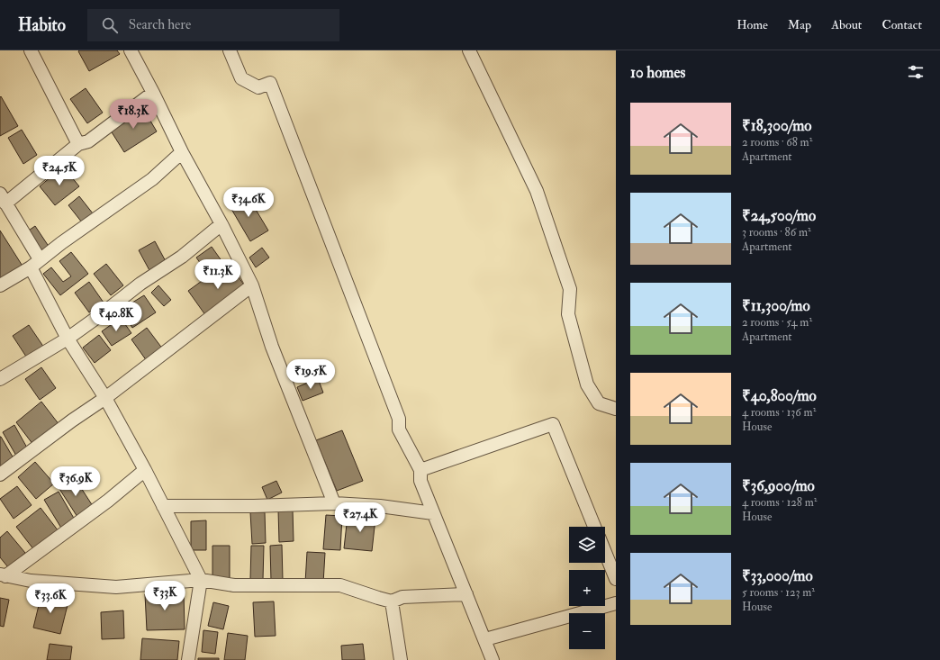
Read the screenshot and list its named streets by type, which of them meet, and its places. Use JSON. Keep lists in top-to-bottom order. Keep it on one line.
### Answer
{"page":{"header":"Habito","search":"Search here","nav":["Home","Map","About","Contact"],"heading":"10 homes","list":[{"name":"₹18,300/mo","note":"2 rooms · 68 m² · Apartment"},{"name":"₹24,500/mo","note":"3 rooms · 86 m² · Apartment"},{"name":"₹11,300/mo","note":"2 rooms · 54 m² · Apartment"},{"name":"₹40,800/mo","note":"4 rooms · 136 m² · House"},{"name":"₹36,900/mo","note":"4 rooms · 128 m² · House"},{"name":"₹33,000/mo","note":"5 rooms · 123 m² · House"}],"price":["₹18.3K","₹24.5K","₹34.6K","₹11.3K","₹40.8K","₹19.5K","₹36.9K","₹27.4K","₹33K","₹33.6K"],"map_buttons":["+","−"]}}
